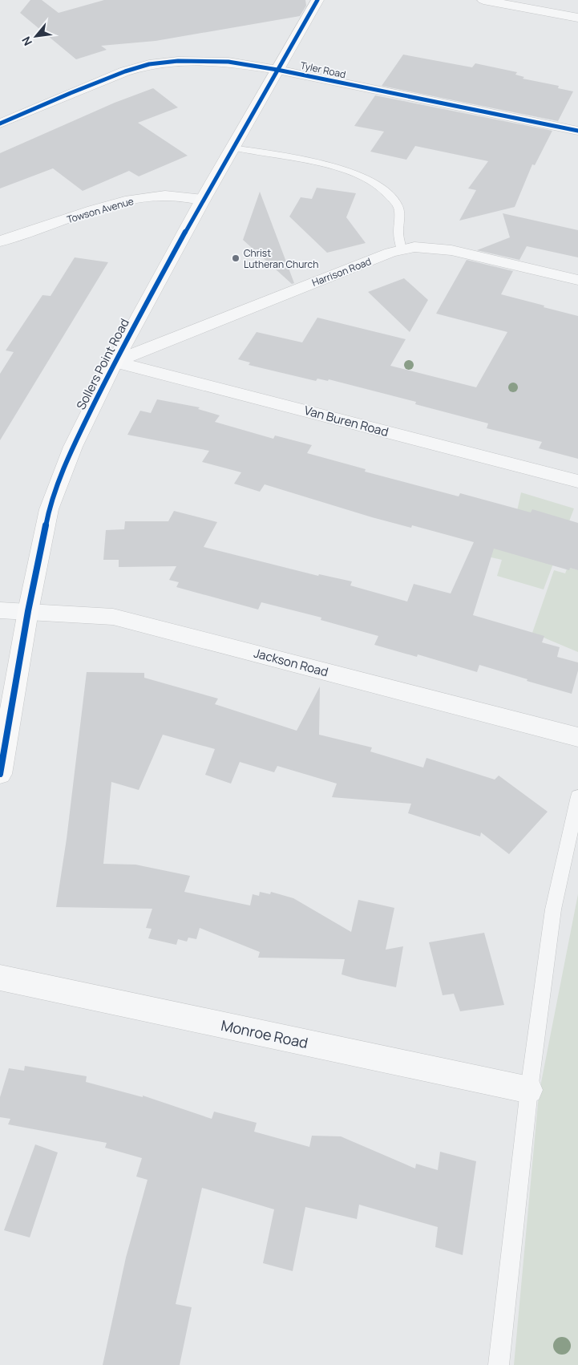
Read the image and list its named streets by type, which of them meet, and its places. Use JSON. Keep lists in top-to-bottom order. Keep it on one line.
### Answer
{"streets":{"street":["Tyler Road","Towson Avenue","Harrison Road","Sollers Point Road","Van Buren Road","Jackson Road","Monroe Road"]},"crossings":[["Tyler Road","Sollers Point Road"],["Towson Avenue","Sollers Point Road"],["Harrison Road","Sollers Point Road"],["Harrison Road","Van Buren Road"],["Sollers Point Road","Van Buren Road"],["Sollers Point Road","Jackson Road"]],"places":["Christ Lutheran Church"],"north":"bottom left"}
